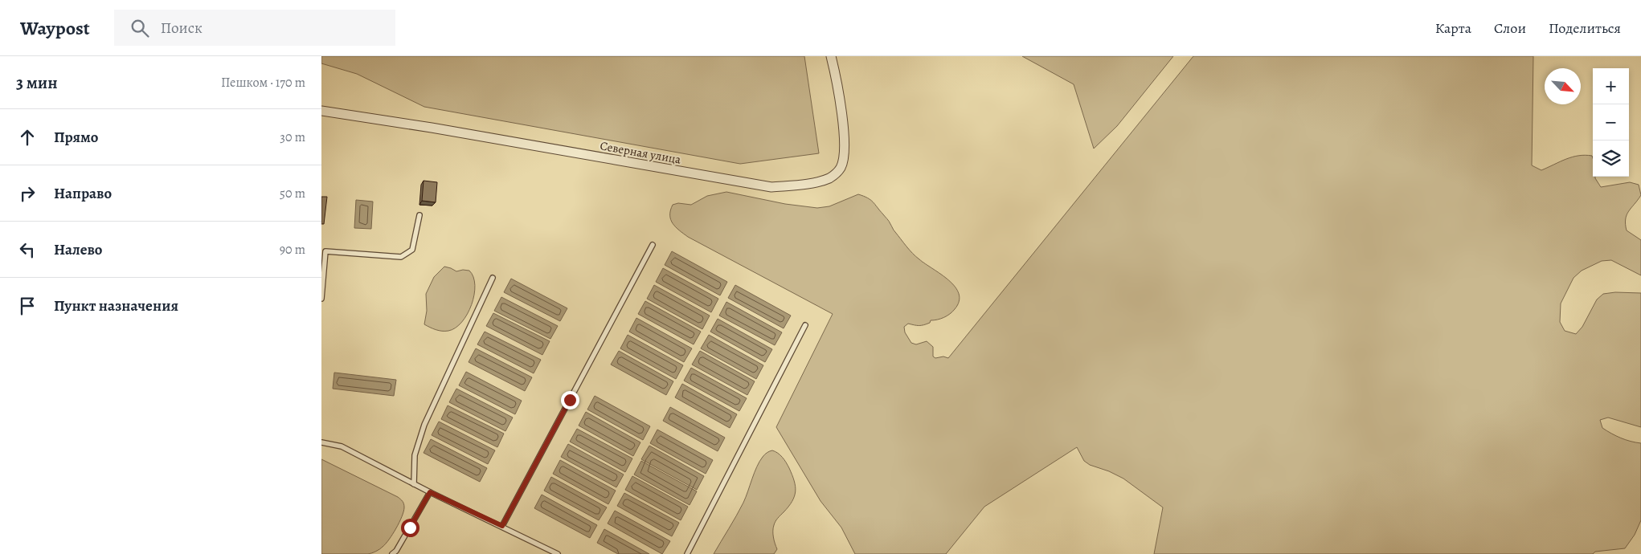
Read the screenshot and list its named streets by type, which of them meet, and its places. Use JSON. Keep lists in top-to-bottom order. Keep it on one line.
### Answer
{"streets":{"street":["Северная улица"]},"north":"bottom right","page":{"header":"Waypost","search":"Поиск","nav":["Карта","Слои","Поделиться"],"heading":["3 мин","Пешком · 170 m"],"map_buttons":["+","−"],"list":[["Прямо","30 m"],["Направо","50 m"],["Налево","90 m"],"Пункт назначения"]}}
